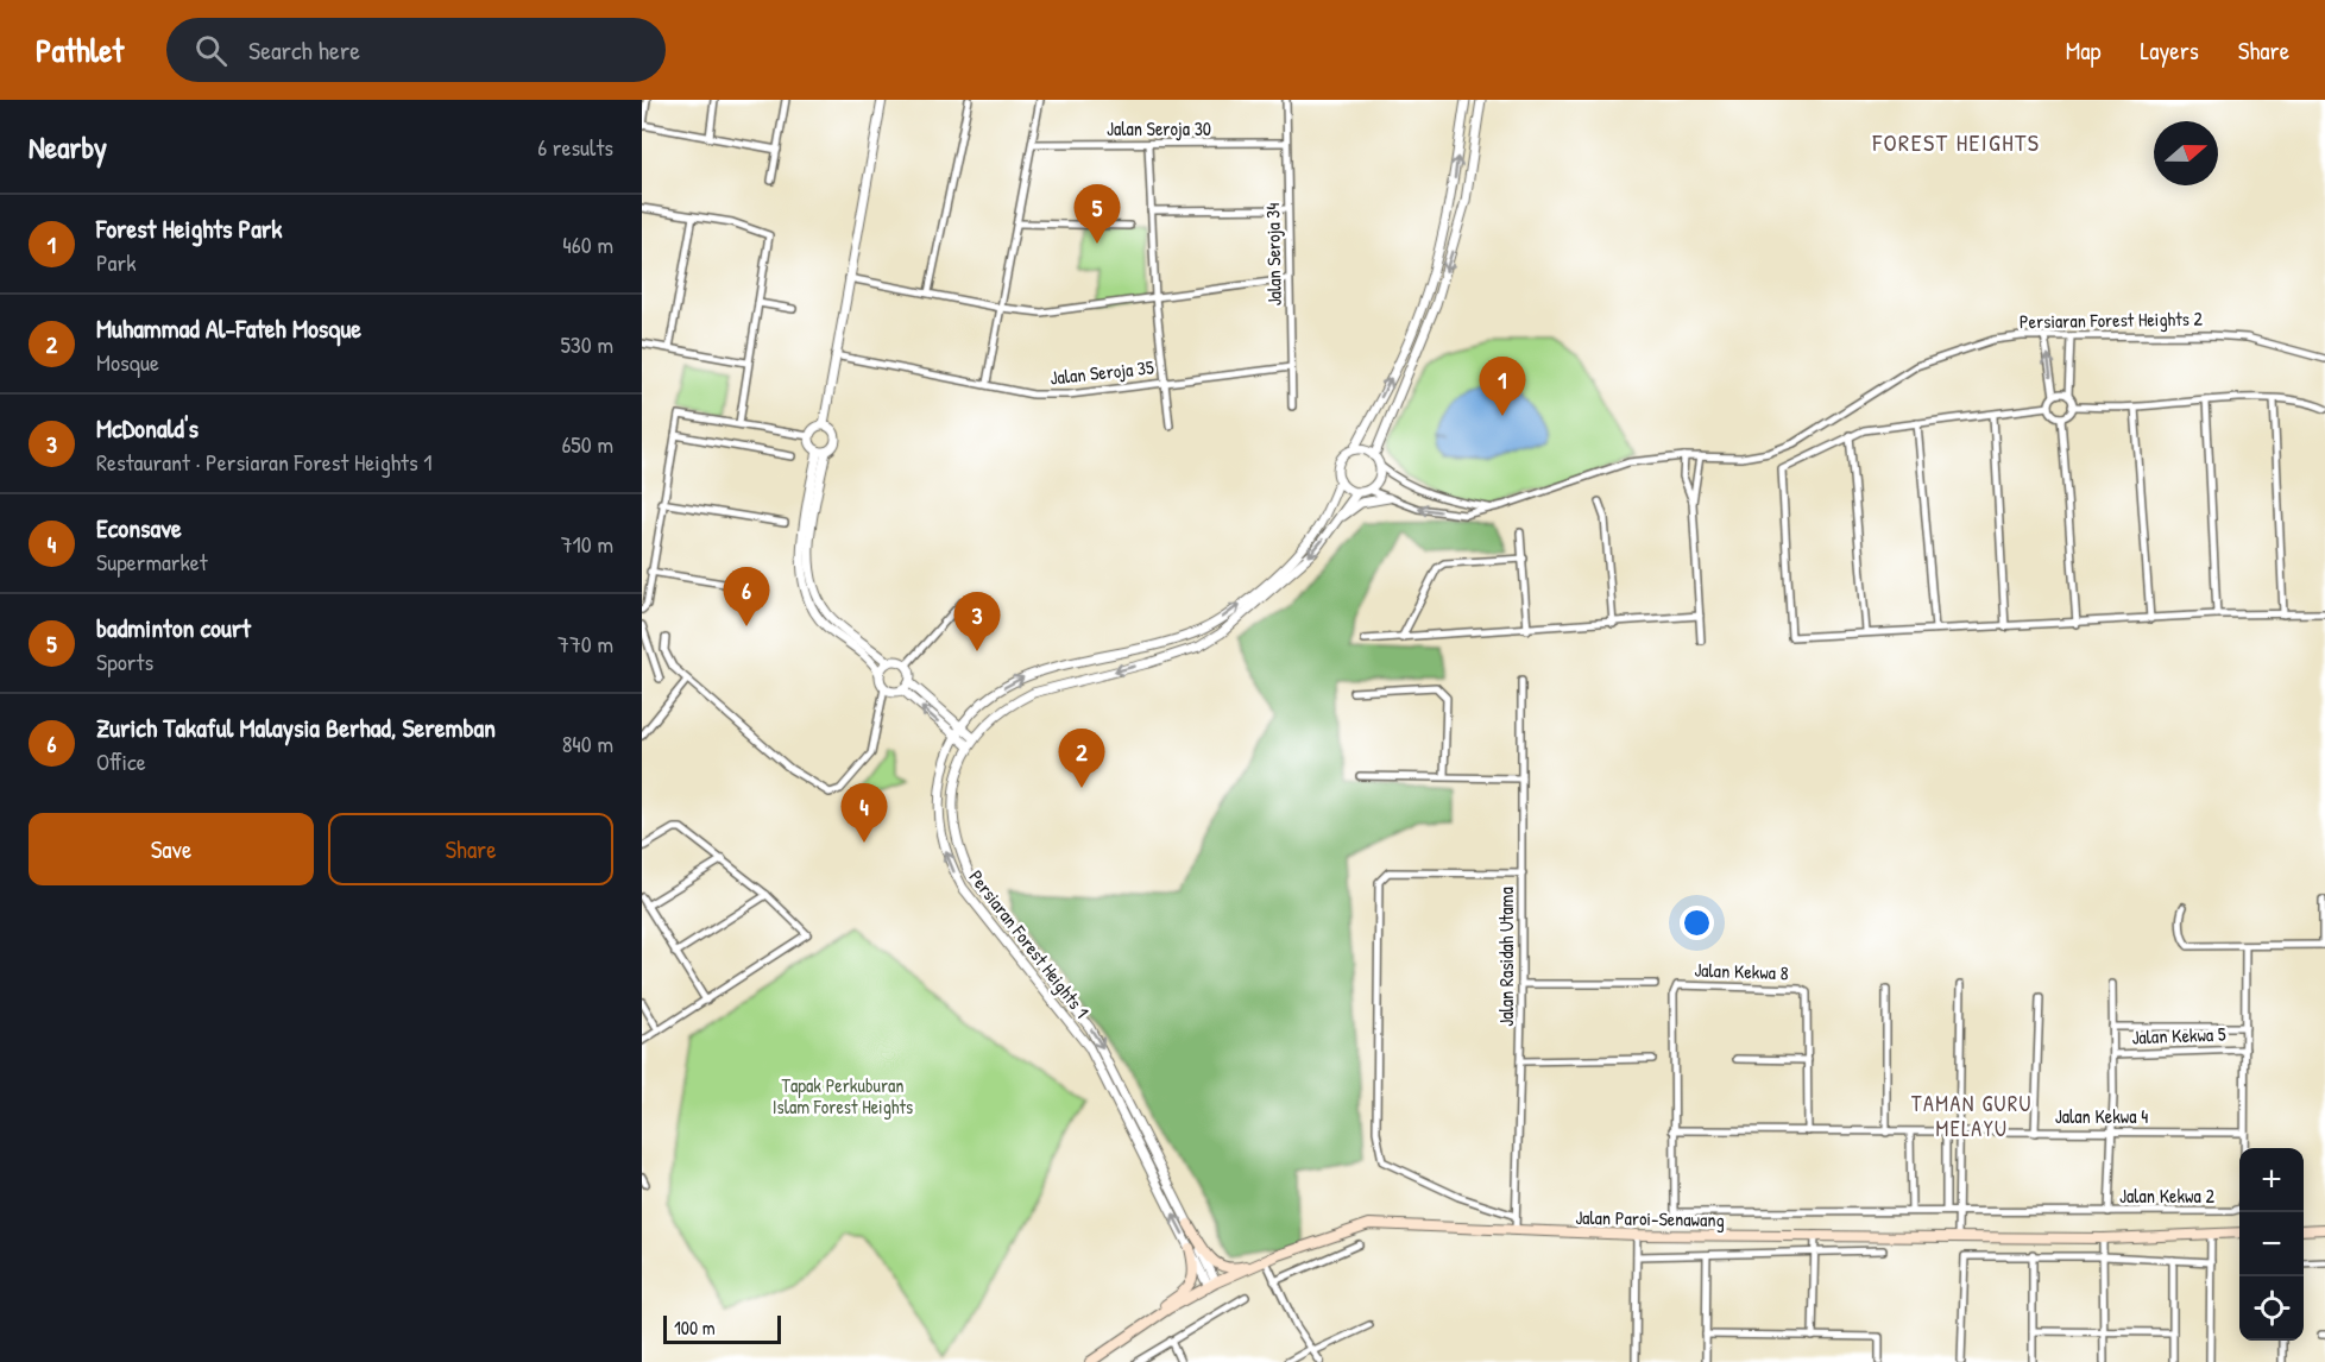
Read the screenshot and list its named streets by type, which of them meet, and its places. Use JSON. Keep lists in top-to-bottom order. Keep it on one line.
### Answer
{"streets":{"main road":["Jalan Paroi-Senawang"],"street":["Jalan Seroja 30","Jalan Seroja 34","Persiaran Forest Heights 2","Jalan Seroja 35","Persiaran Forest Heights 1","Jalan Rasidah Utama","Jalan Kekwa 8","Jalan Kekwa 5","Jalan Kekwa 4","Jalan Kekwa 2"]},"crossings":[["Jalan Seroja 30","Jalan Seroja 34"],["Jalan Seroja 34","Jalan Seroja 35"],["Persiaran Forest Heights 2","Persiaran Forest Heights 1"],["Persiaran Forest Heights 1","Jalan Paroi-Senawang"],["Jalan Rasidah Utama","Jalan Paroi-Senawang"],["Jalan Kekwa 8","Jalan Kekwa 4"],["Jalan Kekwa 8","Jalan Kekwa 2"],["Jalan Kekwa 5","Jalan Kekwa 2"],["Jalan Kekwa 4","Jalan Kekwa 2"]],"districts":["FOREST HEIGHTS","TAMAN GURU MELAYU"],"parks":["Tapak Perkuburan Islam Forest Heights"],"scale_bar":"100 m","north":"right","page":{"header":"Pathlet","search":"Search here","nav":["Map","Layers","Share"],"heading":["Nearby","6 results"],"pins":["5","1","6","3","2","4"],"list":[{"mark":"1","name":"Forest Heights Park","note":"Park","value":"460 m"},{"mark":"2","name":"Muhammad Al-Fateh Mosque","note":"Mosque","value":"530 m"},{"mark":"3","name":"McDonald's","note":"Restaurant · Persiaran Forest Heights 1","value":"650 m"},{"mark":"4","name":"Econsave","note":"Supermarket","value":"710 m"},{"mark":"5","name":"badminton court","note":"Sports","value":"770 m"},{"mark":"6","name":"Zurich Takaful Malaysia Berhad, Seremban","note":"Office","value":"840 m"}],"buttons":["Save","Share"],"map_buttons":["+","−"],"scale":"100 m"}}
